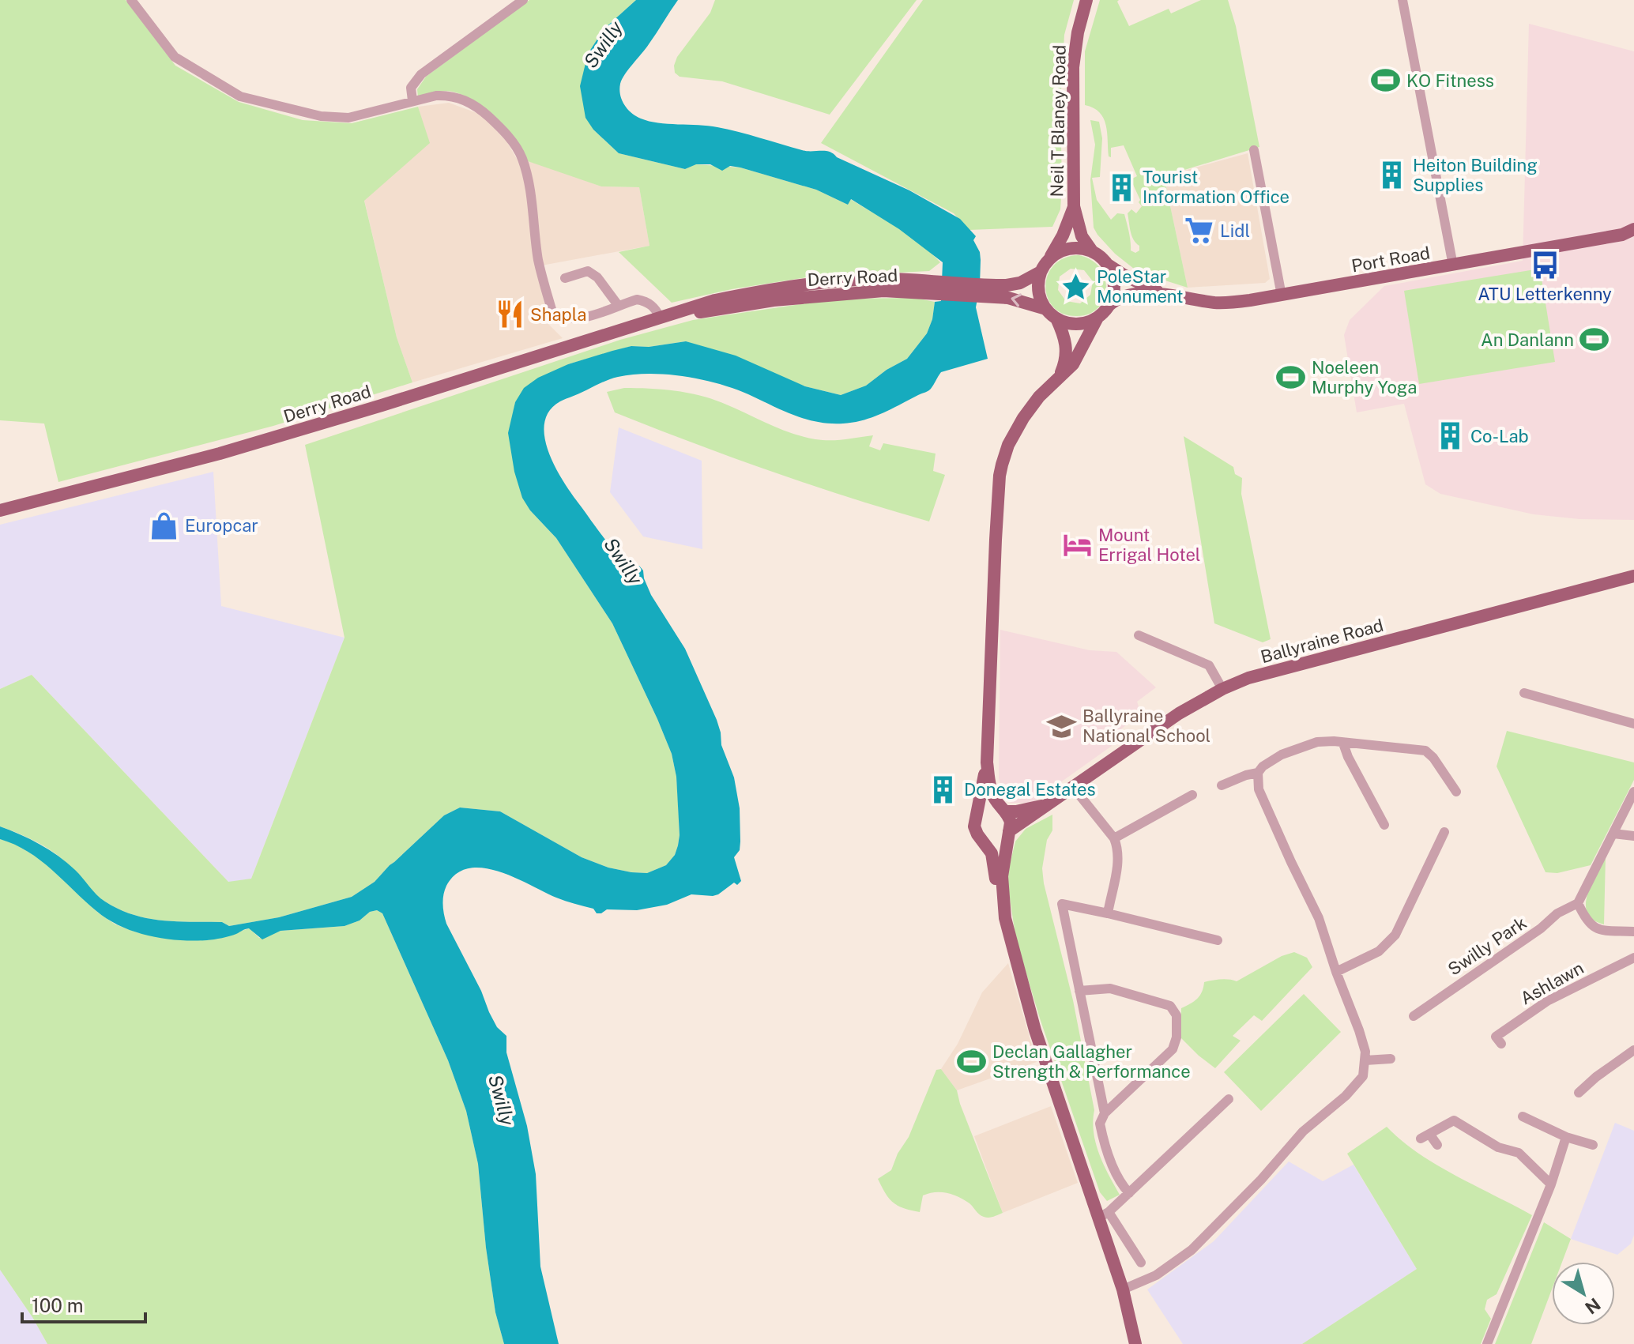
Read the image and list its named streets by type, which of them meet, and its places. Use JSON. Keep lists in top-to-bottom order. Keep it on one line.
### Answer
{"streets":{"main road":["Neil T Blaney Road","Port Road","Derry Road","Ballyraine Road"],"street":["Swilly Park","Ashlawn"]},"crossings":[["Neil T Blaney Road","Derry Road"]],"water":["Swilly"],"places":{"sports":["KO Fitness","An Danlann","Noeleen Murphy Yoga","Declan Gallagher Strength & Performance"],"building":["Heiton Building Supplies","Tourist Information Office","Co-Lab","Donegal Estates"],"supermarket":["Lidl"],"bus stop":["ATU Letterkenny"],"place":["PoleStar Monument"],"restaurant":["Shapla"],"shop":["Europcar"],"hotel":["Mount Errigal Hotel"],"school or university":["Ballyraine National School"]},"scale_bar":"100 m","north":"bottom right"}
